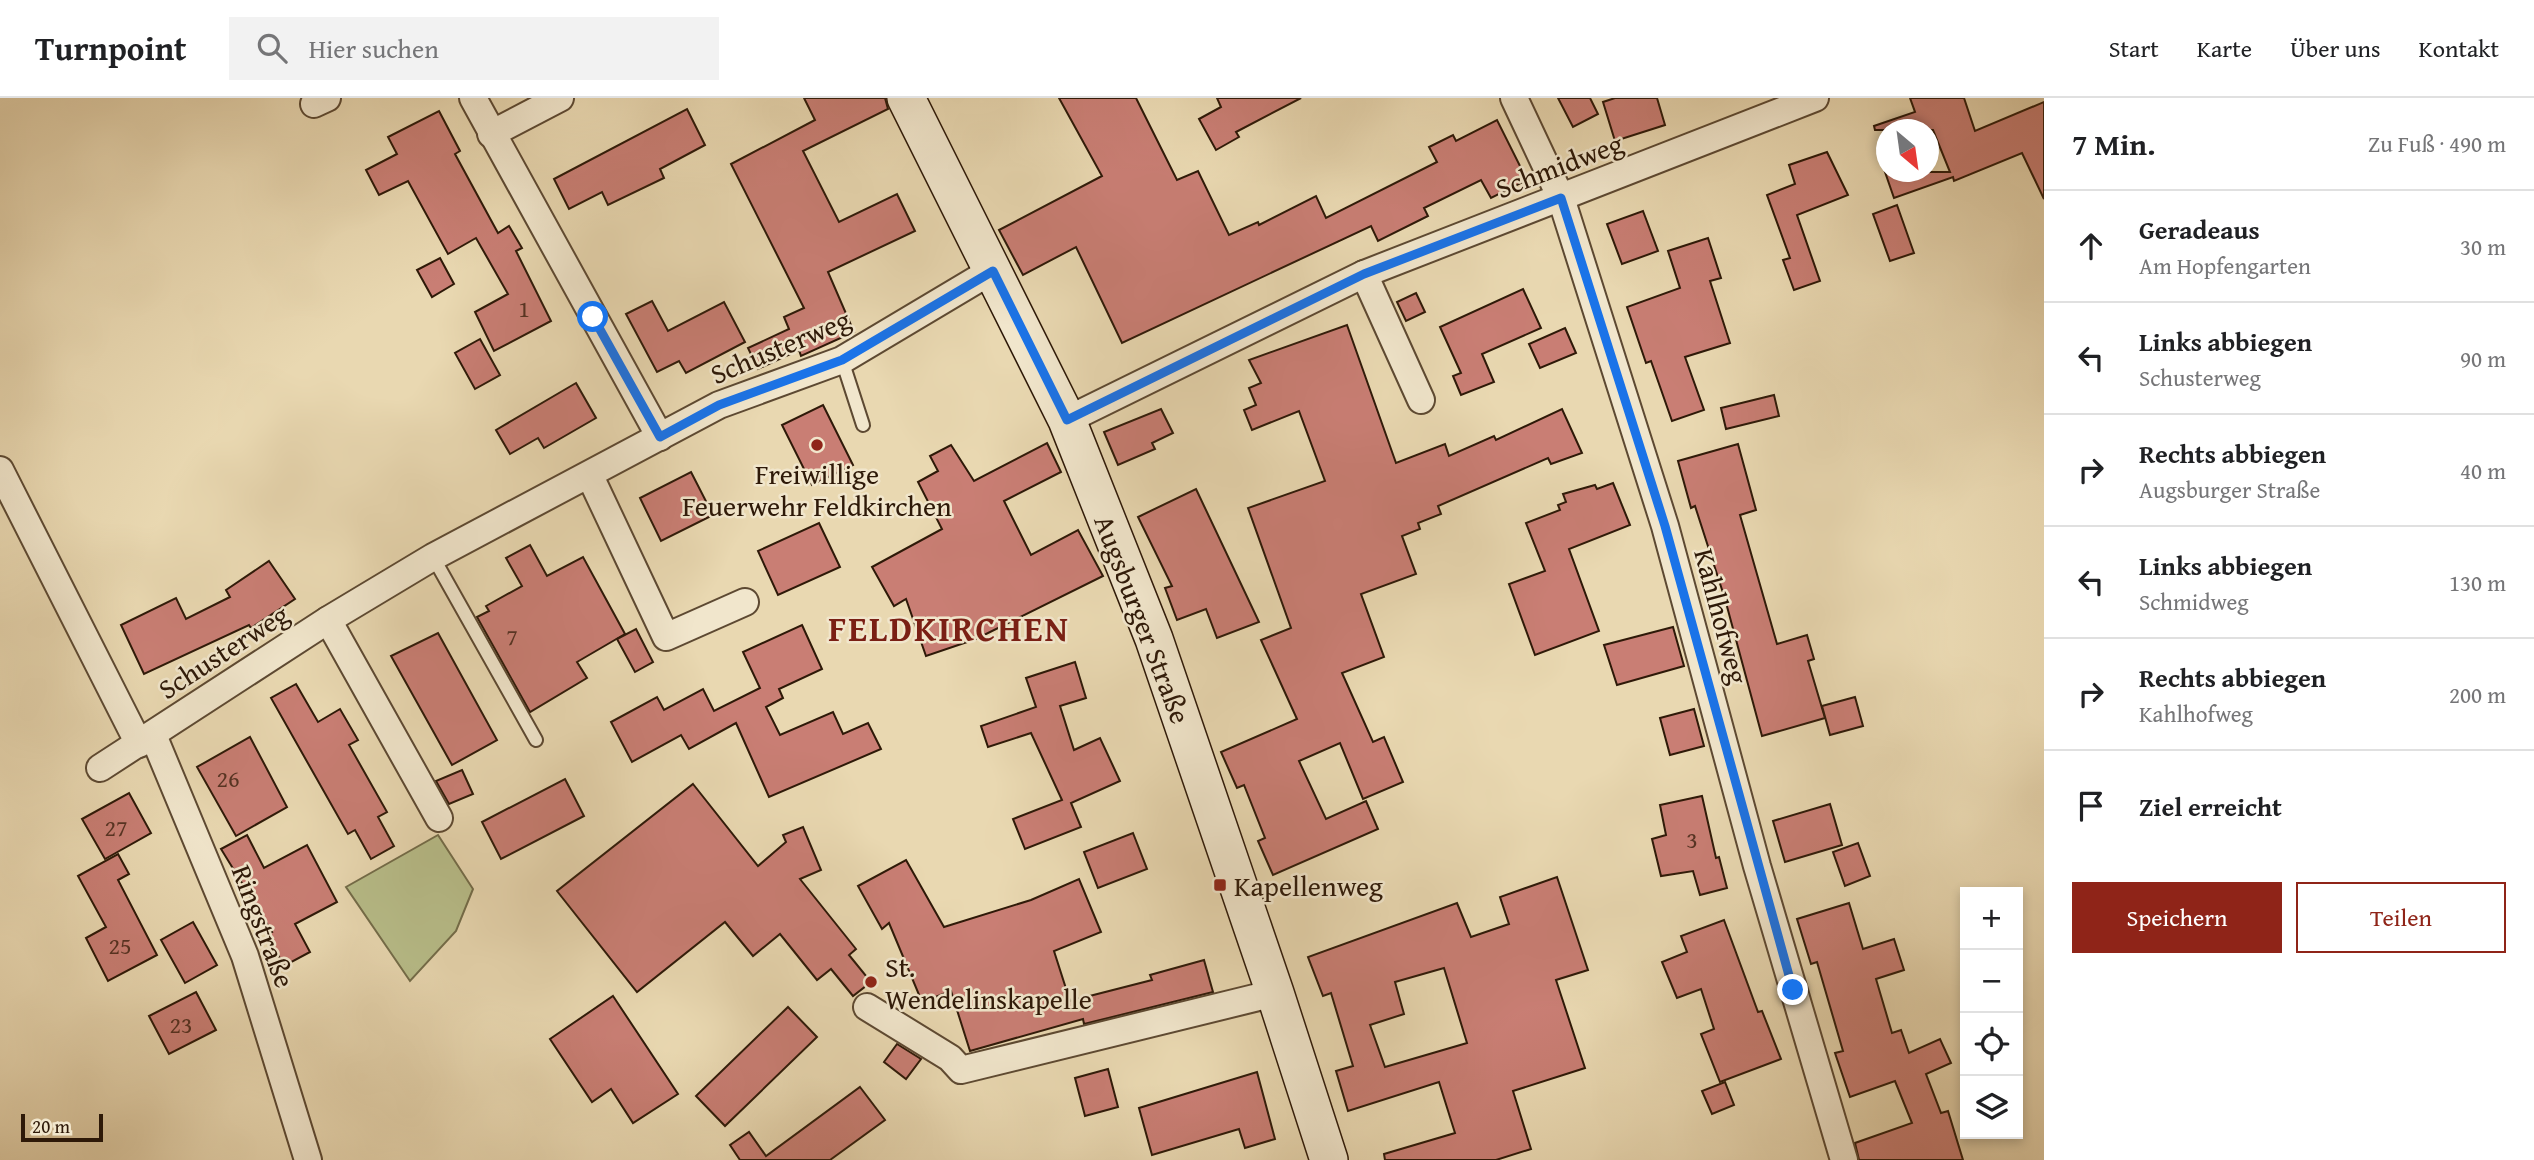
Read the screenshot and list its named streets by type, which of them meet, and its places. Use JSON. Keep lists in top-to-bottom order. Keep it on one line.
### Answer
{"streets":{"main road":["Augsburger Straße"],"street":["Schmidweg","Schusterweg","Kahlhofweg","Ringstraße"]},"crossings":[["Schmidweg","Kahlhofweg"],["Schmidweg","Augsburger Straße"],["Schusterweg","Augsburger Straße"],["Schusterweg","Ringstraße"]],"districts":["FELDKIRCHEN"],"places":{"other":["Freiwillige Feuerwehr Feldkirchen","St. Wendelinskapelle"],"transit":["Kapellenweg"]},"house_numbers":["1","7","26","27","3","25","23"],"scale_bar":"20 m","north":"bottom right","page":{"header":"Turnpoint","search":"Hier suchen","nav":["Start","Karte","Über uns","Kontakt"],"heading":["7 Min.","Zu Fuß · 490 m"],"list":[["Geradeaus","Am Hopfengarten","30 m"],["Links abbiegen","Schusterweg","90 m"],["Rechts abbiegen","Augsburger Straße","40 m"],["Links abbiegen","Schmidweg","130 m"],["Rechts abbiegen","Kahlhofweg","200 m"],"Ziel erreicht"],"buttons":["Speichern","Teilen"],"map_buttons":["+","−"],"scale":"20 m"}}
